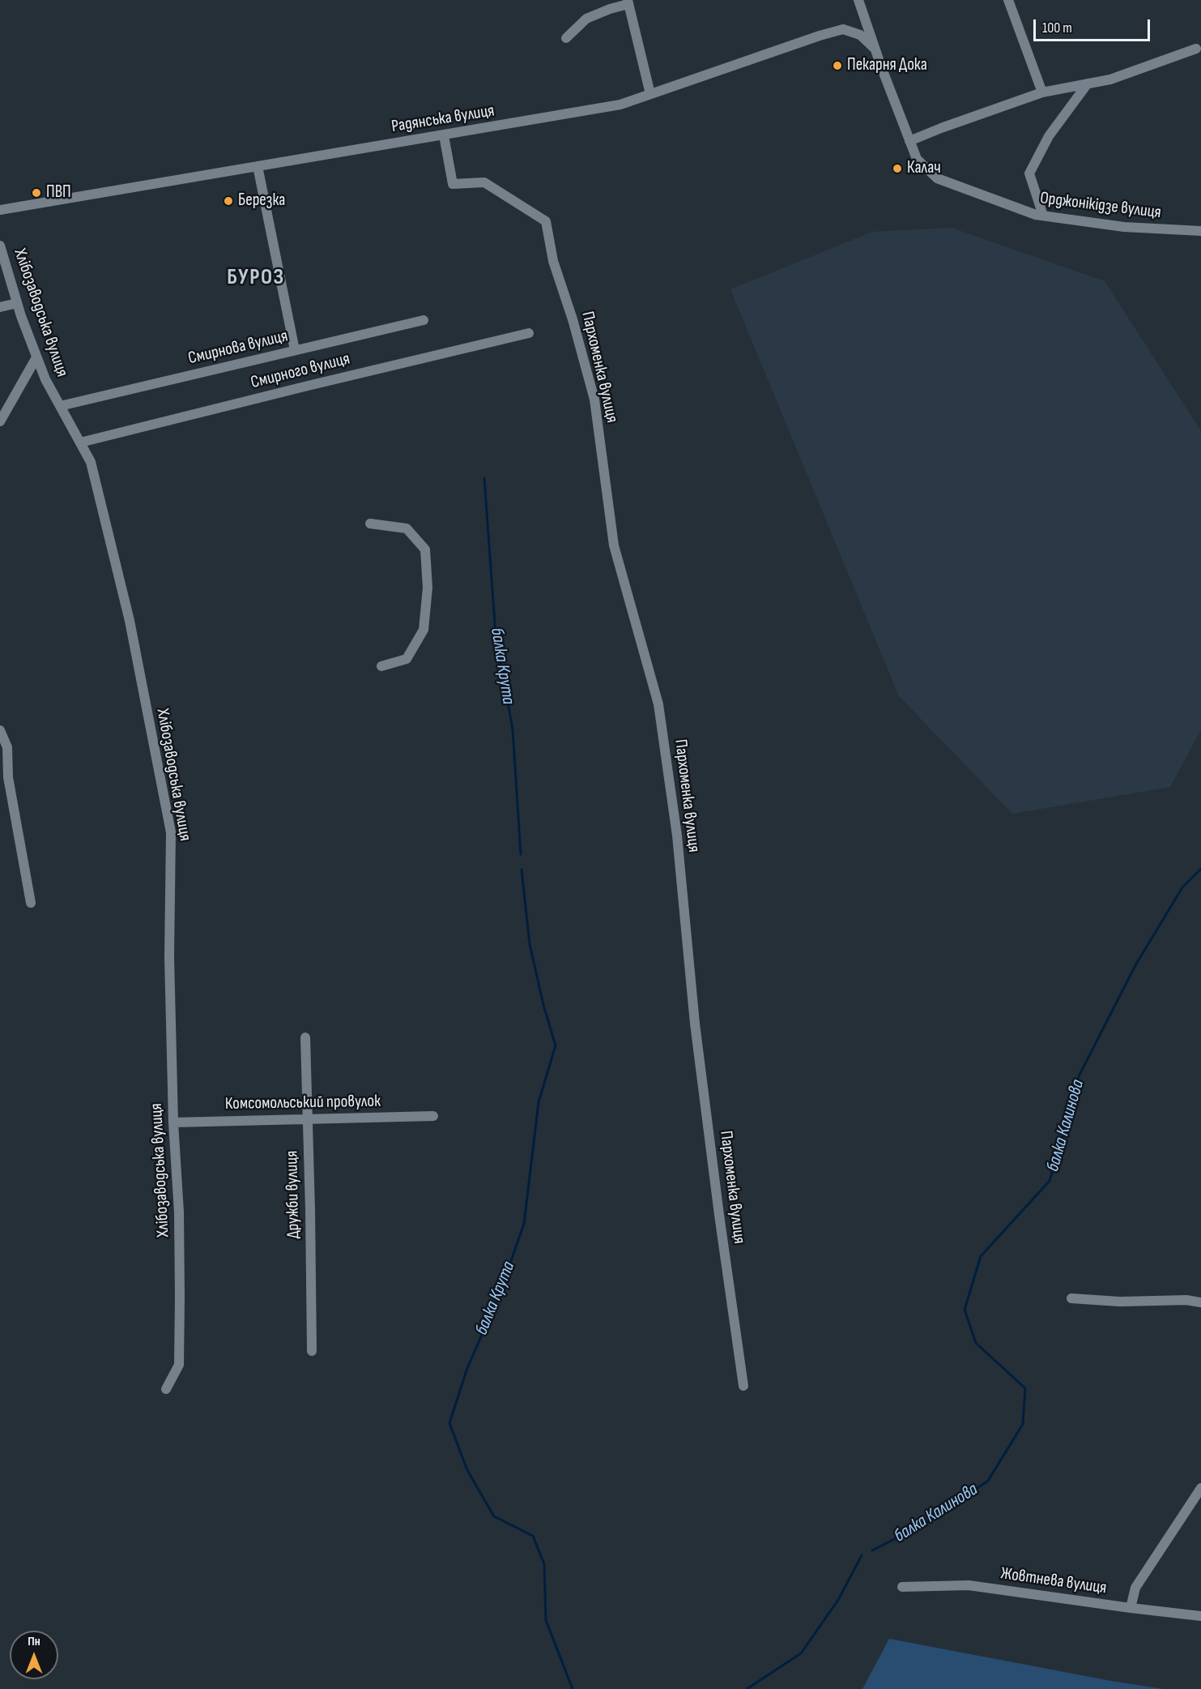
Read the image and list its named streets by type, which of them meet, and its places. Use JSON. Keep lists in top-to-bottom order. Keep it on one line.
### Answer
{"streets":{"street":["Радянська вулиця","Орджонікідзе вулиця","Хлібозаводська вулиця","Смирнова вулиця","Пархоменка вулиця","Смирного вулиця","Комсомольський провулок","Дружби вулиця","Жовтнева вулиця"]},"crossings":[["Радянська вулиця","Орджонікідзе вулиця"],["Радянська вулиця","Пархоменка вулиця"],["Хлібозаводська вулиця","Смирнова вулиця"],["Хлібозаводська вулиця","Смирного вулиця"],["Хлібозаводська вулиця","Комсомольський провулок"],["Комсомольський провулок","Дружби вулиця"]],"districts":["БУРОЗ"],"water":["балка Крута","балка Калинова"],"places":["Пекарня Дока","Калач","ПВП","Березка"],"scale_bar":"100 m","north":"top"}
